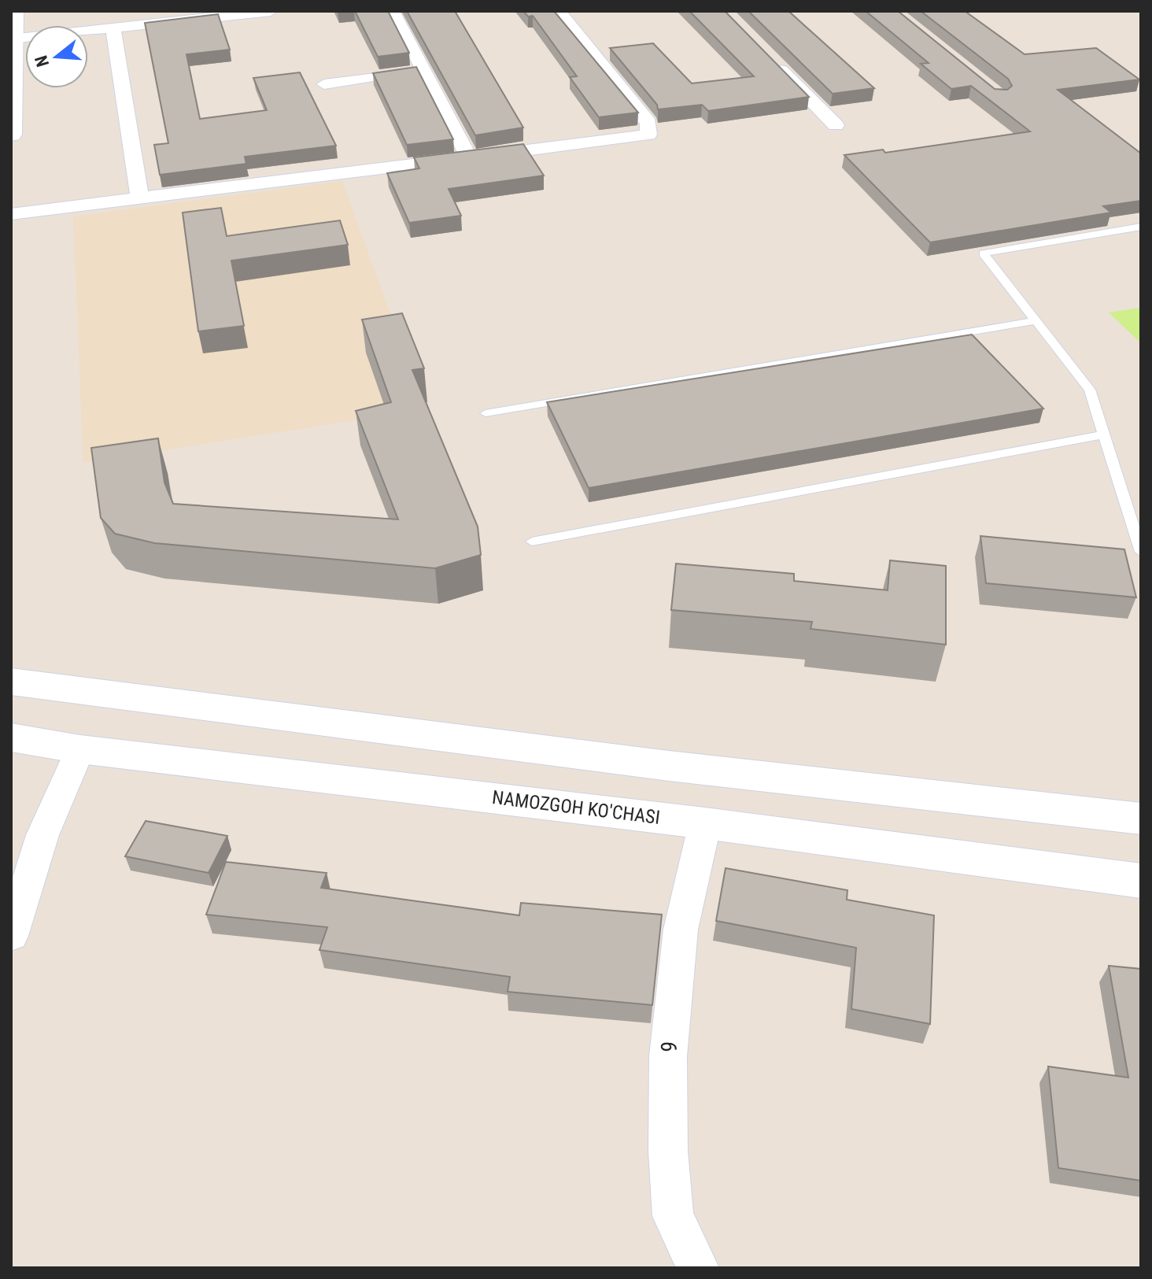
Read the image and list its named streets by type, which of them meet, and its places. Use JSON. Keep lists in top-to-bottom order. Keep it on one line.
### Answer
{"streets":{"main road":["NAMOZGOH KO'CHASI"],"street":["9"]},"crossings":[["NAMOZGOH KO'CHASI","9"]],"north":"left"}
